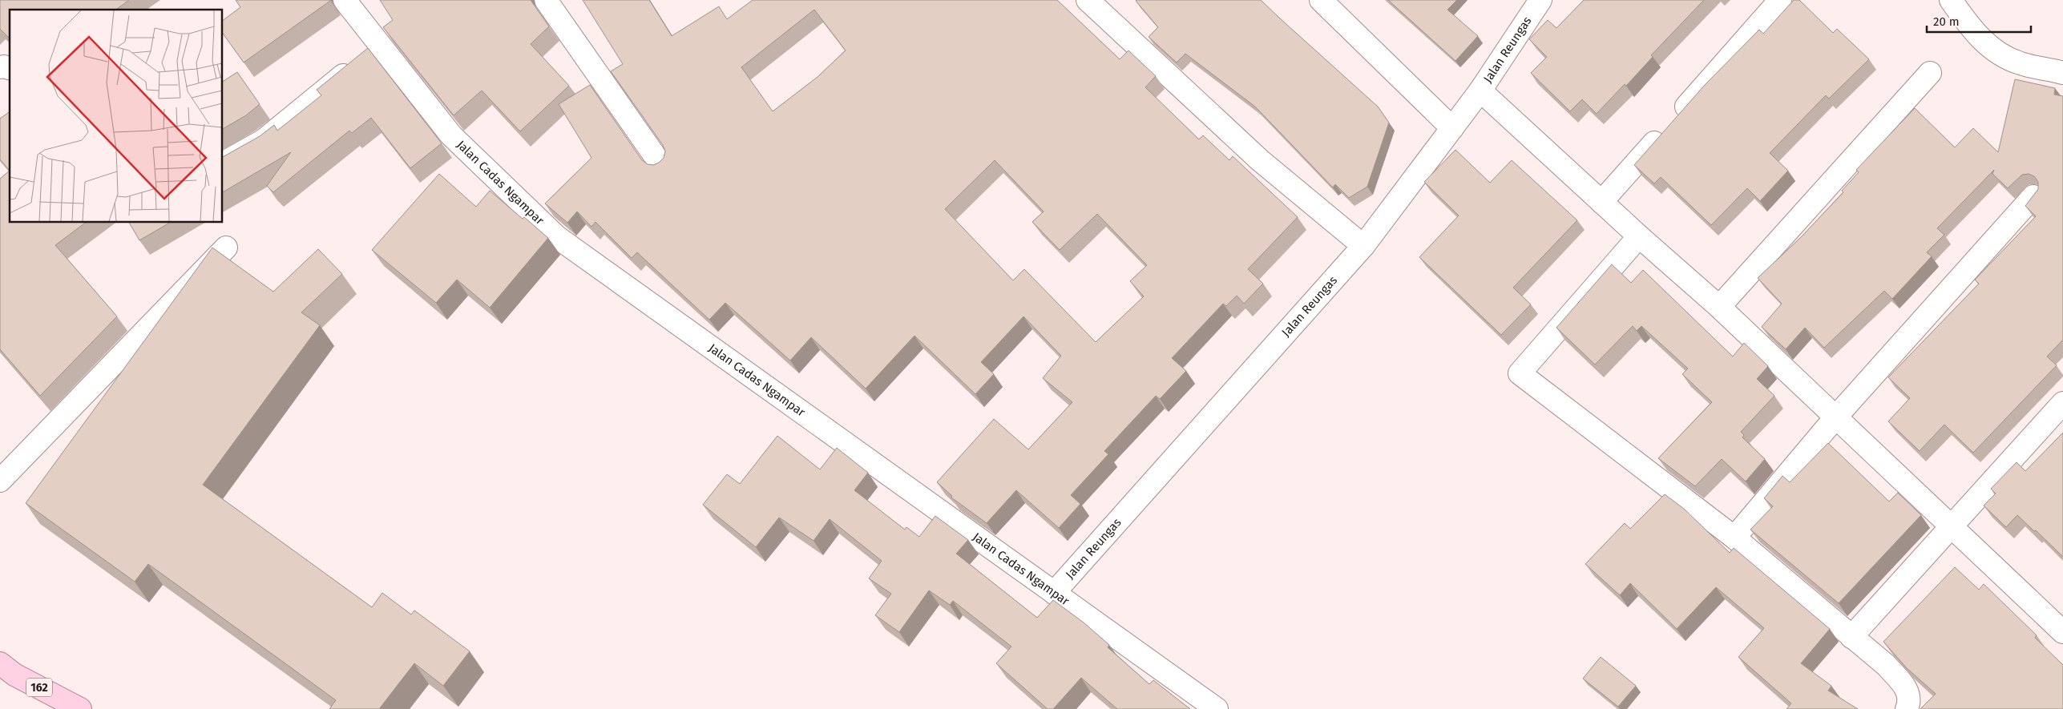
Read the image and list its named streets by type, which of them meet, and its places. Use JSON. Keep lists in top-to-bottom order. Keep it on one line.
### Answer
{"streets":{"main road":["162"],"street":["Jalan Reungas","Jalan Cadas Ngampar"]},"crossings":[["Jalan Reungas","Jalan Cadas Ngampar"]],"scale_bar":"20 m"}
